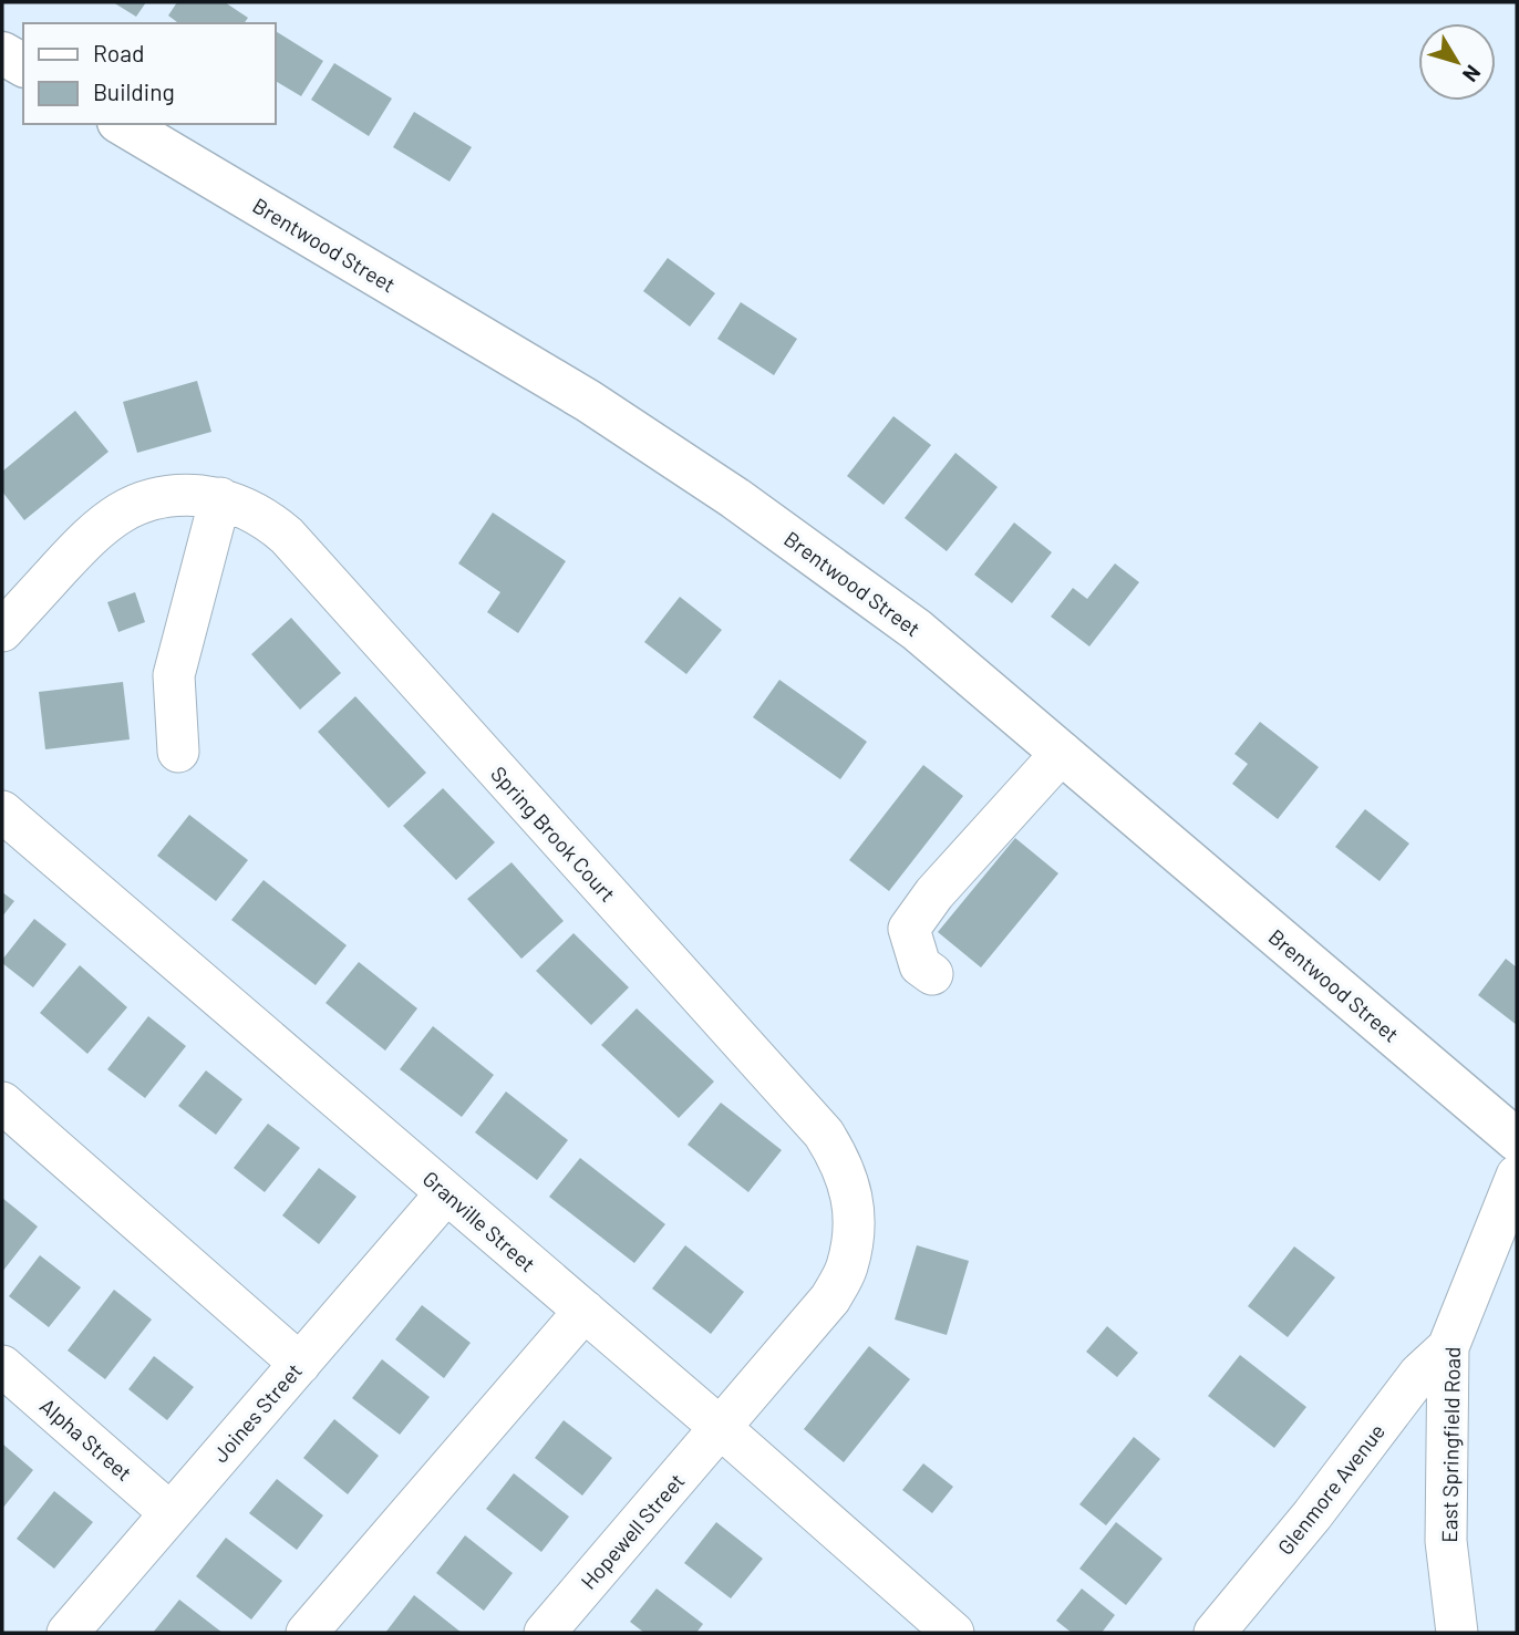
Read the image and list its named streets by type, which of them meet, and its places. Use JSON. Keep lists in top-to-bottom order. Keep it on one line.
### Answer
{"streets":{"main road":["Brentwood Street"],"street":["Spring Brook Court","Granville Street","Joines Street","Alpha Street","East Springfield Road","Glenmore Avenue","Hopewell Street"]},"crossings":[["Spring Brook Court","Granville Street"],["Spring Brook Court","Hopewell Street"],["Granville Street","Joines Street"],["Granville Street","Hopewell Street"],["Joines Street","Alpha Street"],["East Springfield Road","Glenmore Avenue"]],"legend":["Road","Building"],"north":"bottom right"}
